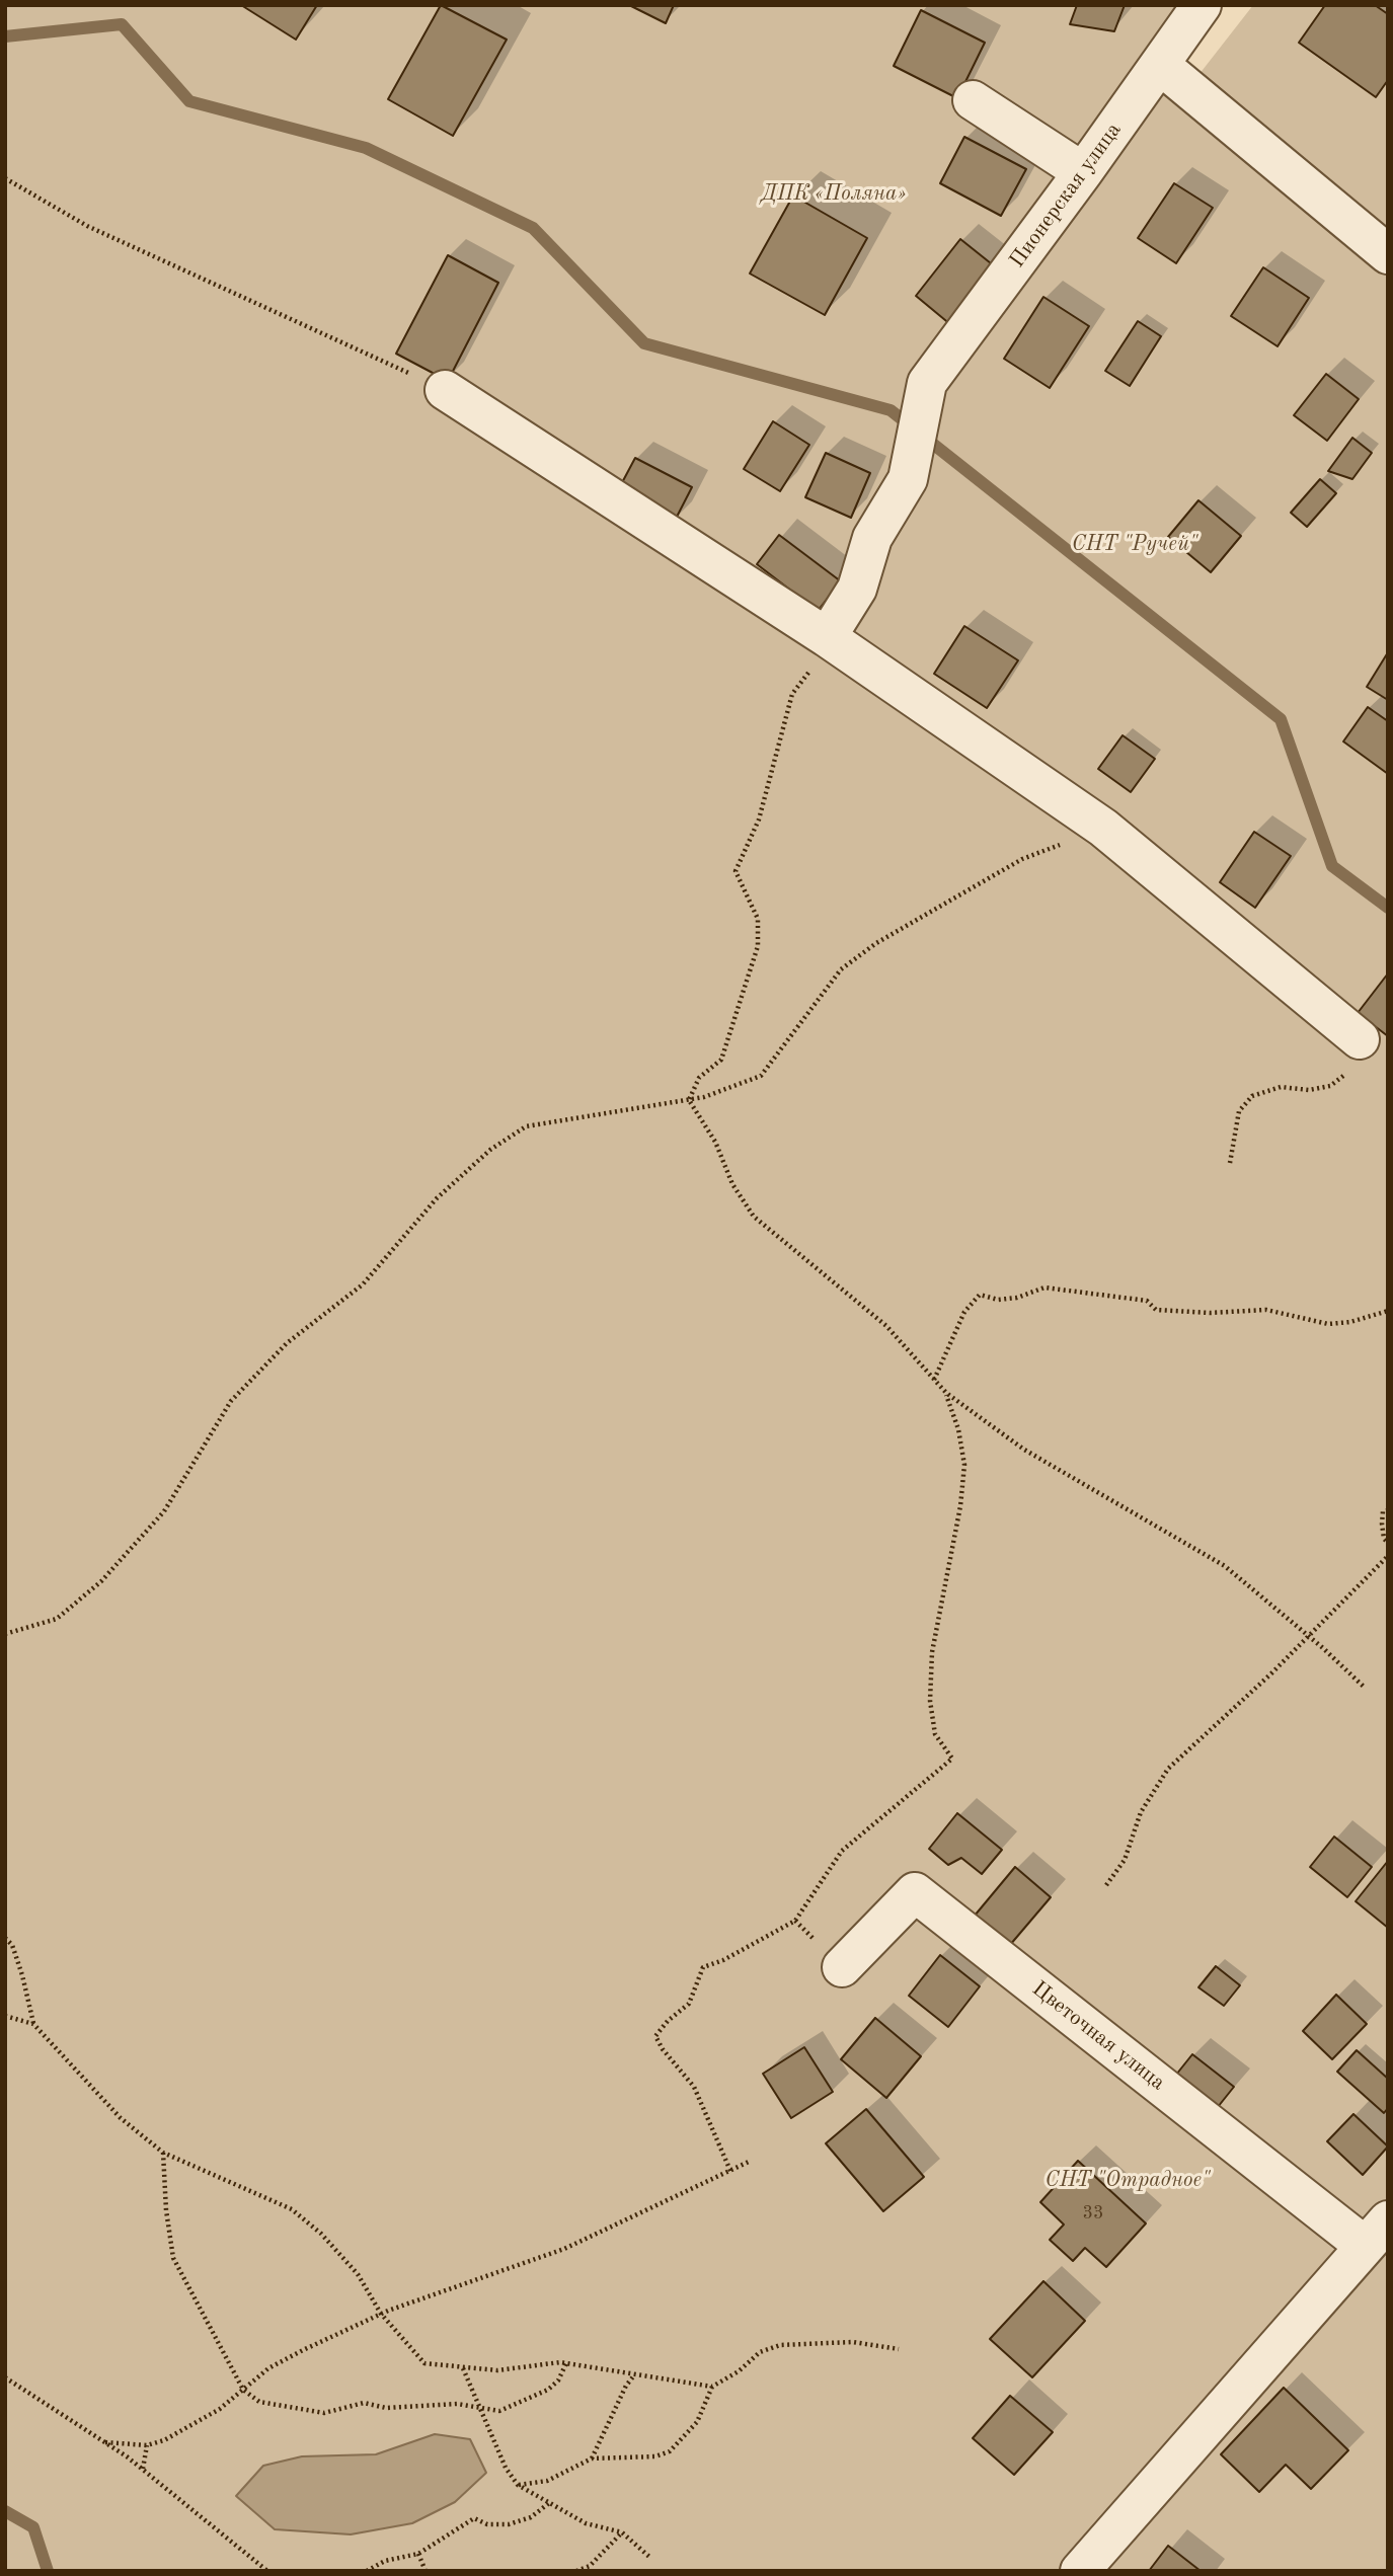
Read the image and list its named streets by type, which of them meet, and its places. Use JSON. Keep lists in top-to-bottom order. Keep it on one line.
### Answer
{"streets":{"street":["Пионерская улица","Цветочная улица"]},"parks":["ДПК «Поляна»","СНТ \"Ручей\"","СНТ \"Отрадное\""],"house_numbers":["33"]}
